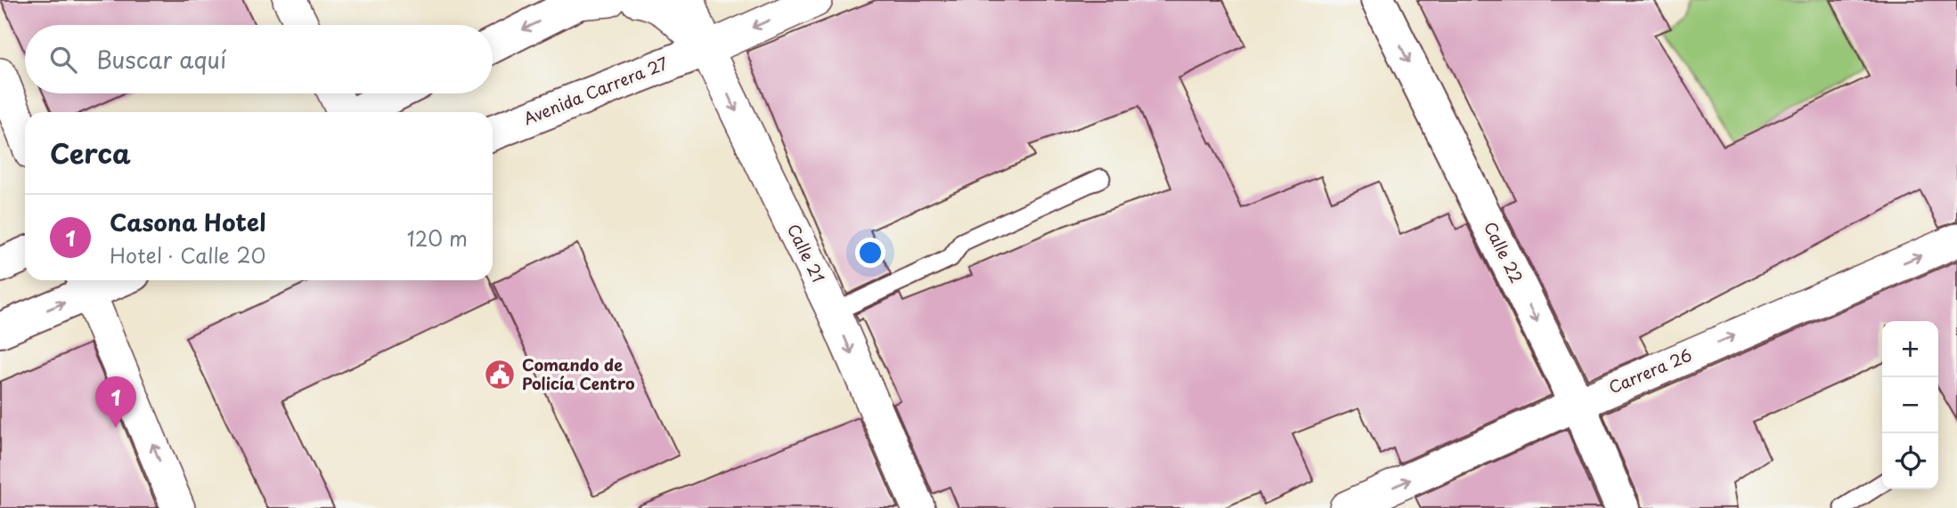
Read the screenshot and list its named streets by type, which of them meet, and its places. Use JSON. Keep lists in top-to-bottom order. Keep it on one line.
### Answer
{"streets":{"main road":["Avenida Carrera 27","Calle 22"],"street":["Calle 21","Carrera 26"]},"crossings":[["Avenida Carrera 27","Calle 21"],["Calle 22","Carrera 26"]],"one_way":["Calle 22","Calle 21","Carrera 26"],"places":{"public building":["Comando de Policía Centro"]},"page":{"search":"Buscar aquí","heading":"Cerca","list":[{"mark":"1","name":"Casona Hotel","note":"Hotel · Calle 20","value":"120 m"}],"map_buttons":["+","−"],"pins":"1"}}
